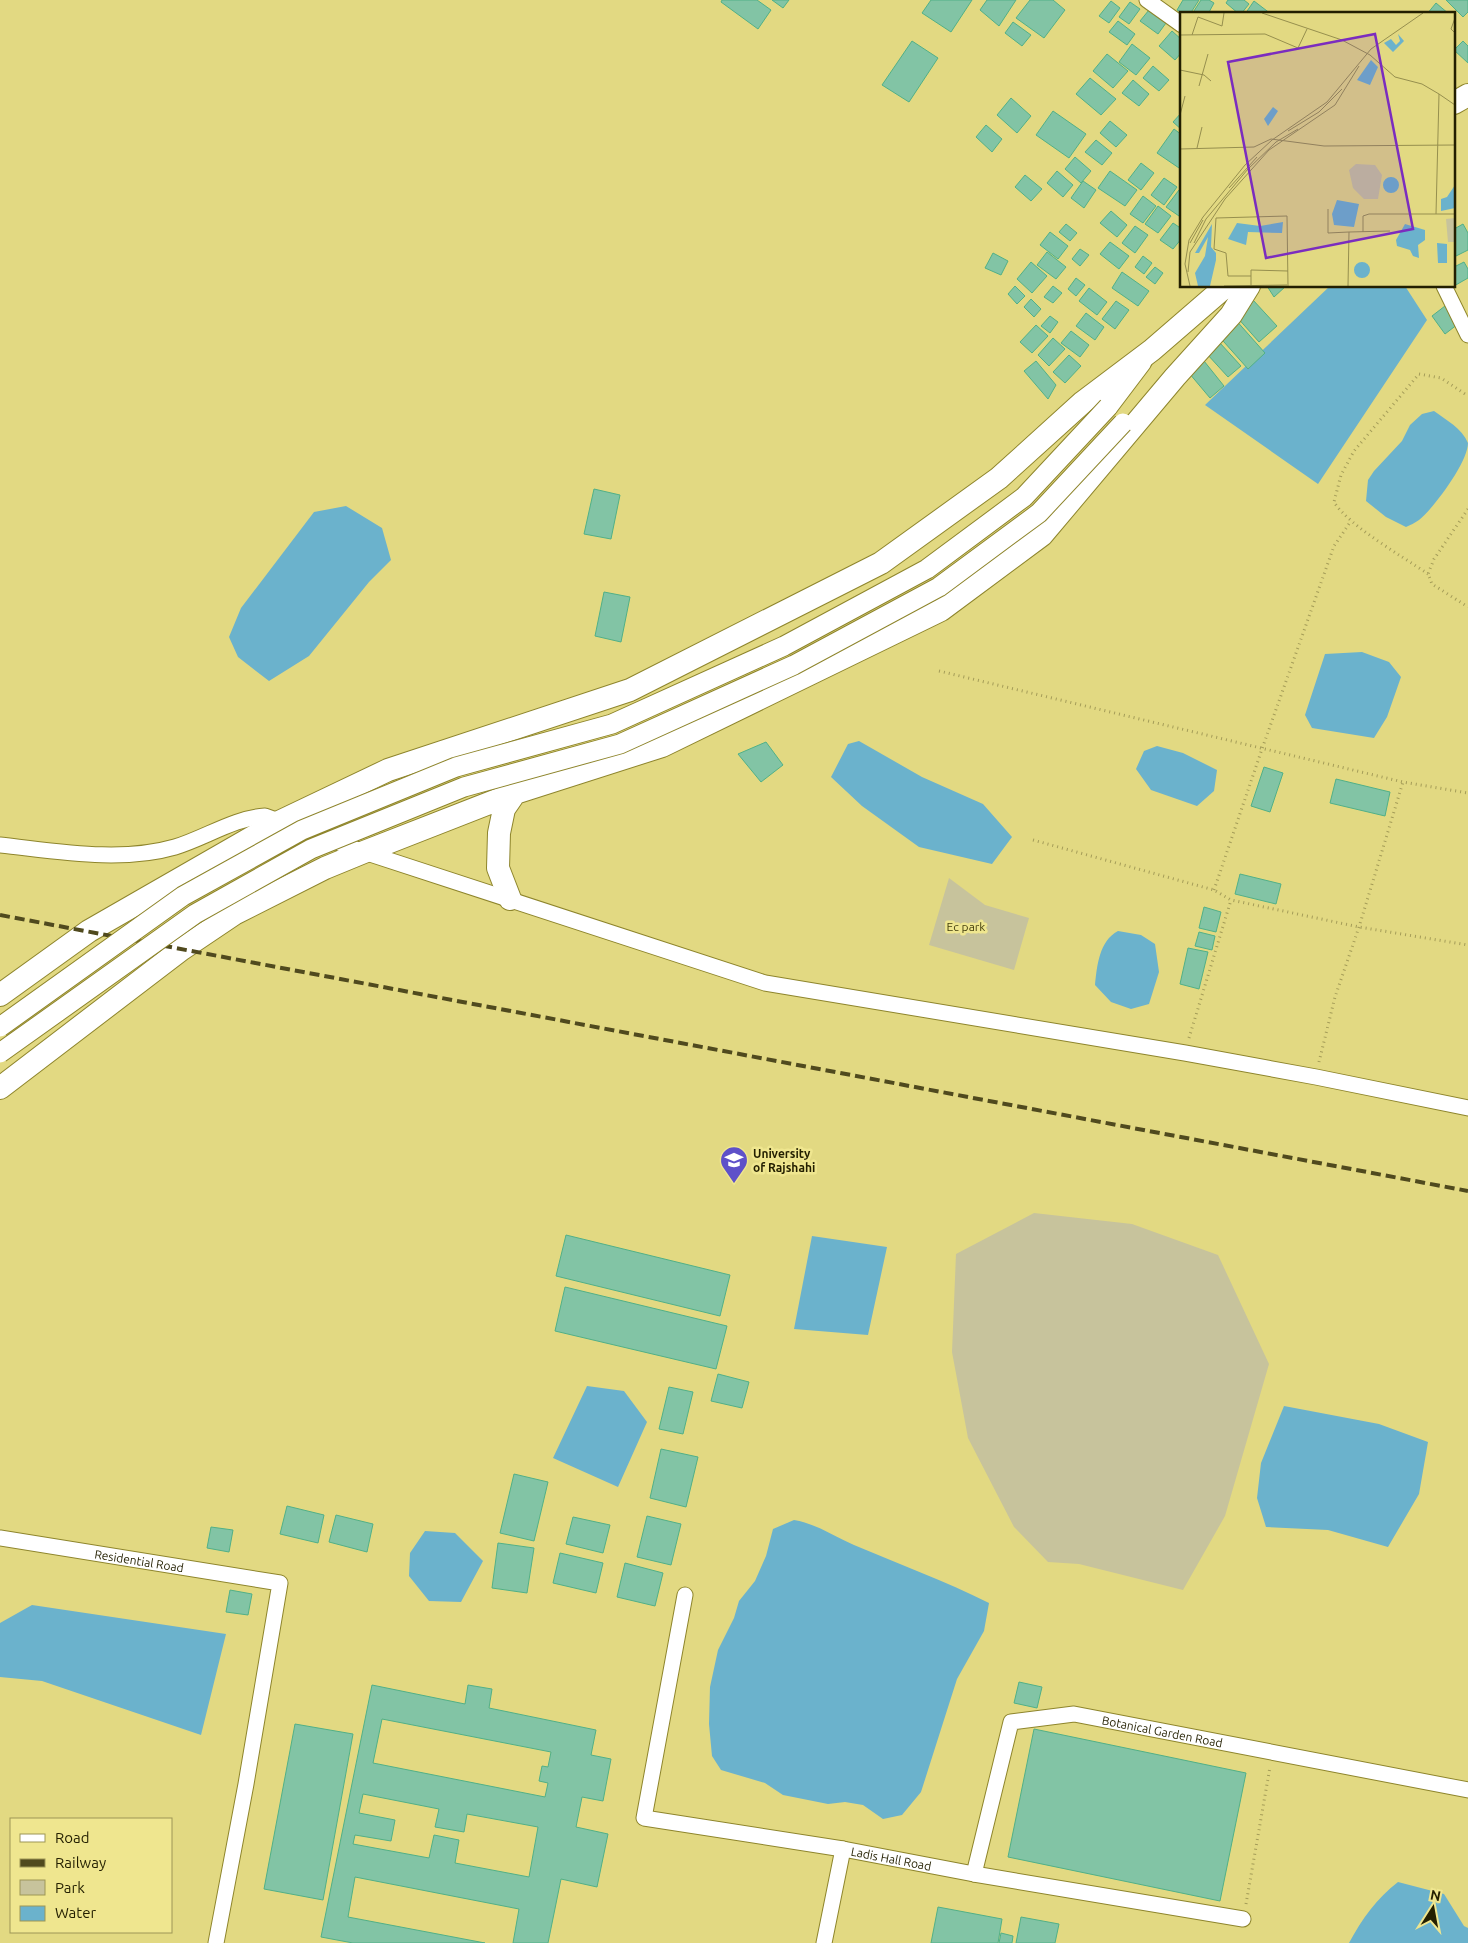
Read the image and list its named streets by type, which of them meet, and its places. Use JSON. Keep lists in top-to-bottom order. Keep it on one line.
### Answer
{"streets":{"street":["Residential Road","Botanical Garden Road","Ladis Hall Road"]},"crossings":[["Botanical Garden Road","Ladis Hall Road"]],"parks":["Ec park"],"places":{"school or university":["University of Rajshahi"]},"legend":["Road","Railway","Park","Water"],"north":"top"}
